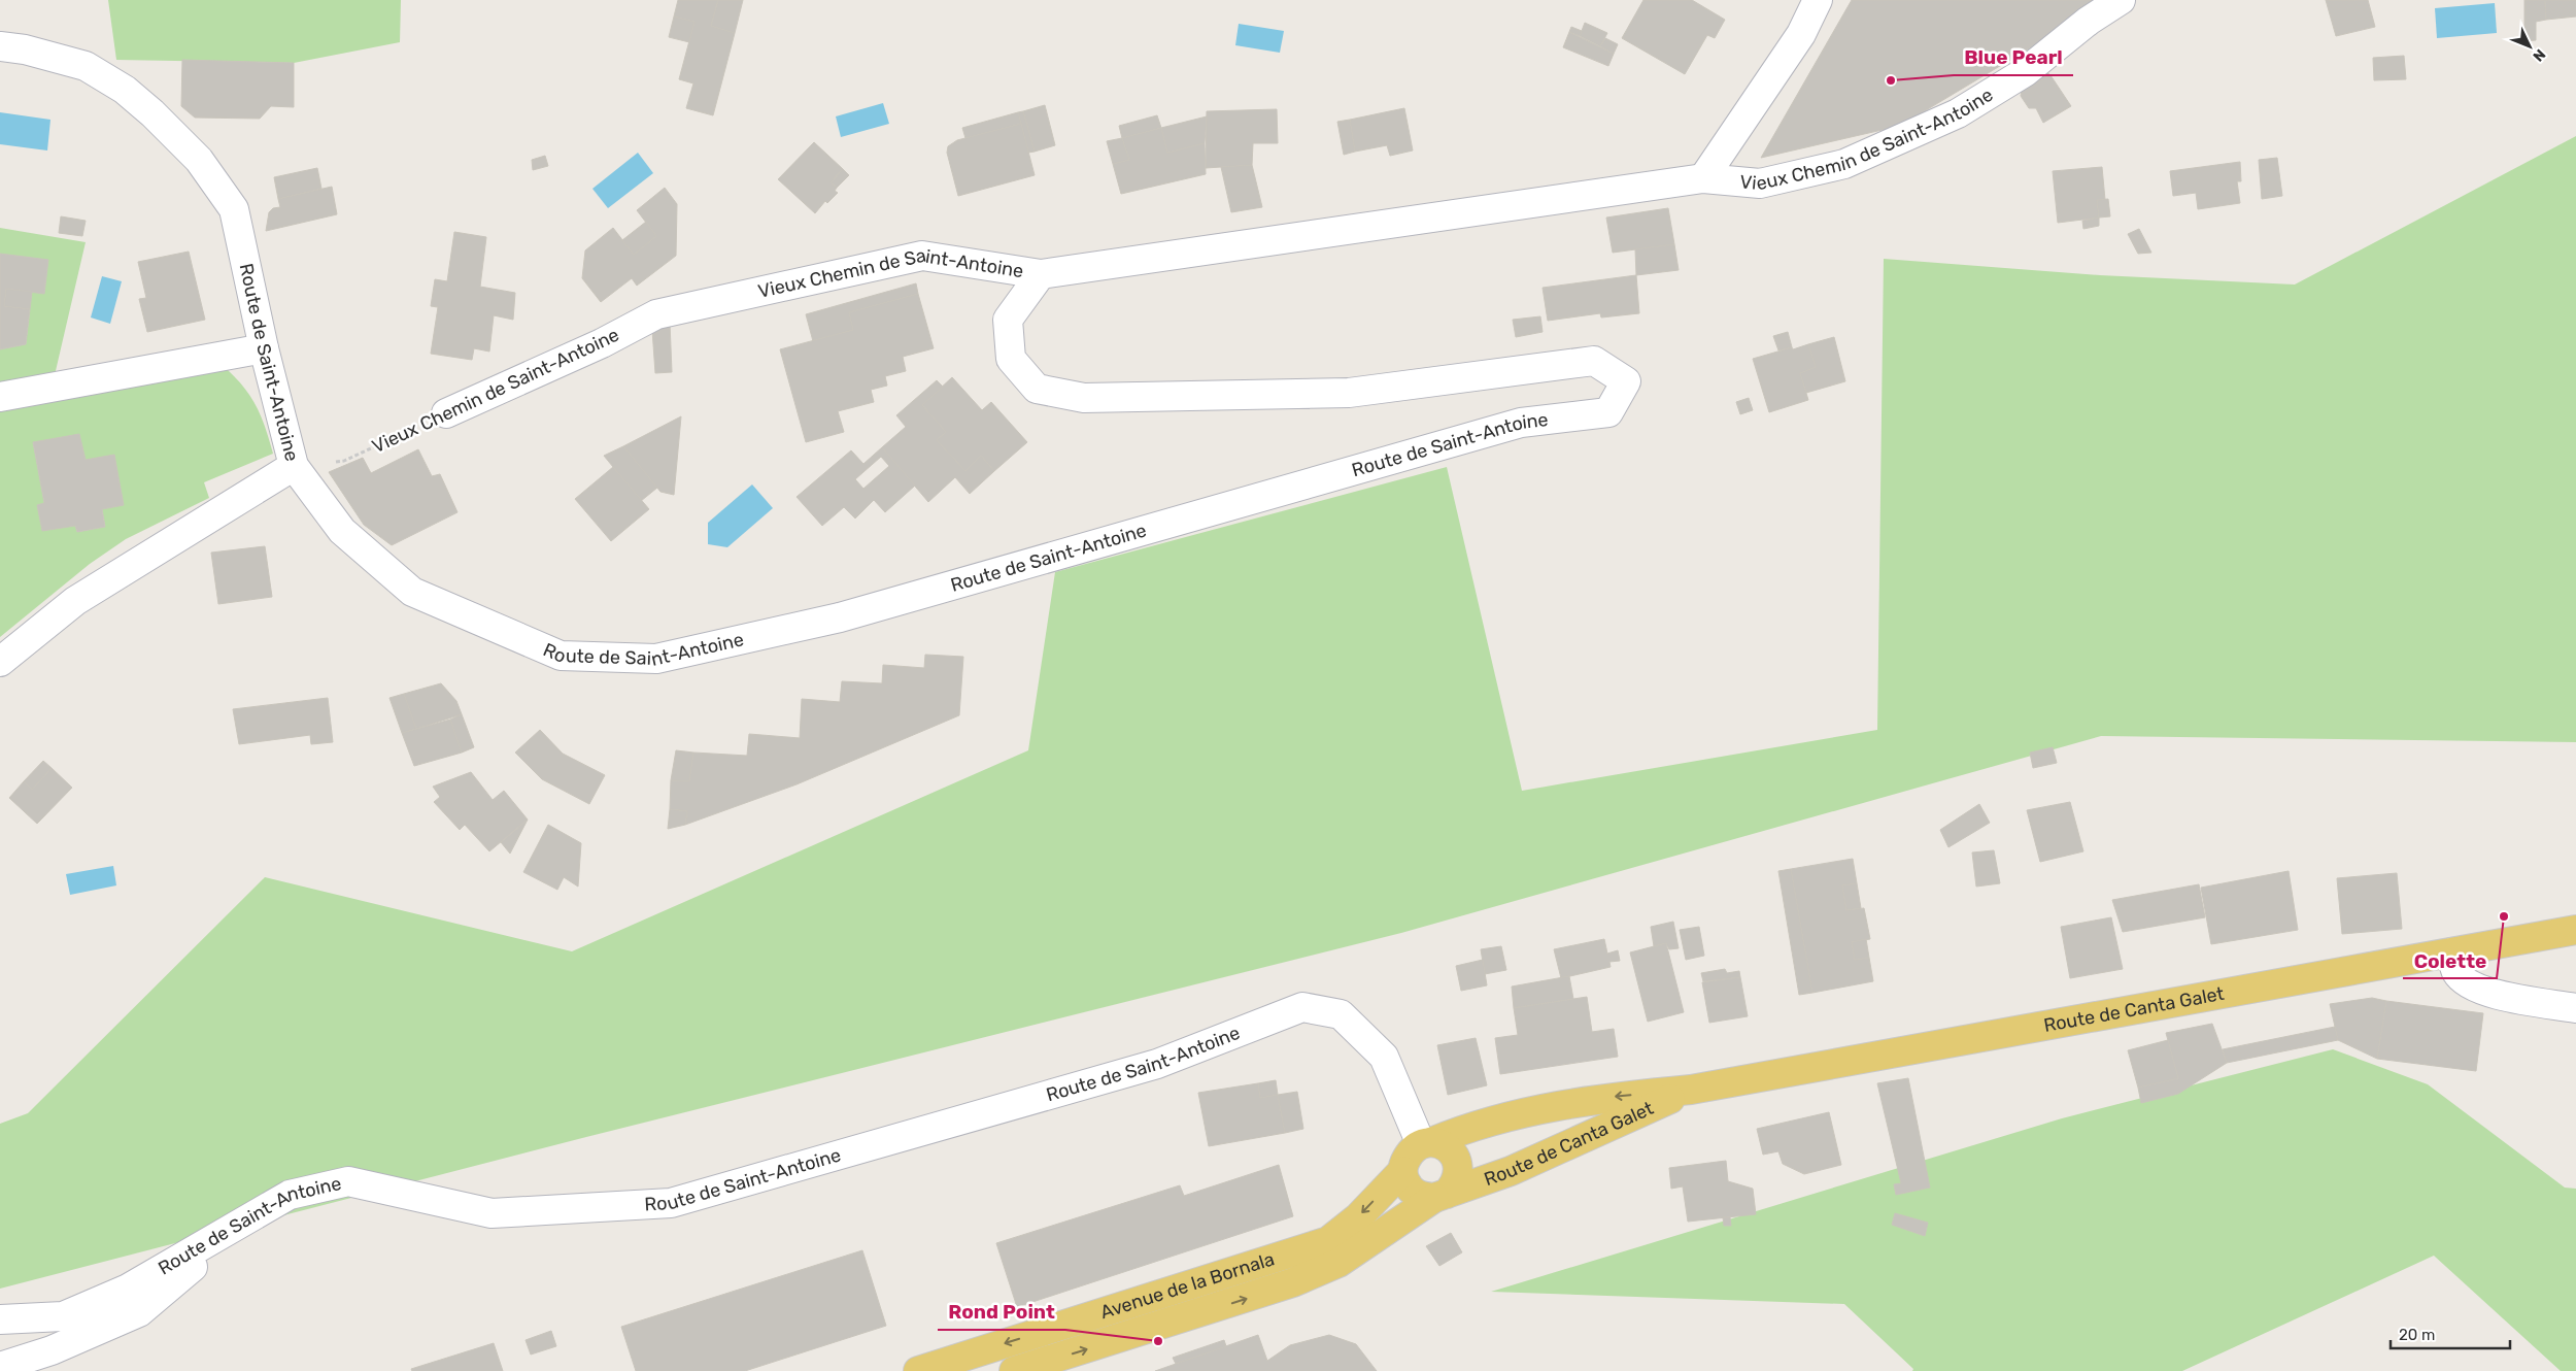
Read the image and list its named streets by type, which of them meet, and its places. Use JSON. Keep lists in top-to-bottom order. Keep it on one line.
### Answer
{"streets":{"main road":["Route de Canta Galet","Avenue de la Bornala"],"street":["Vieux Chemin de Saint-Antoine","Route de Saint-Antoine"]},"crossings":[["Vieux Chemin de Saint-Antoine","Route de Saint-Antoine"],["Route de Saint-Antoine","Route de Canta Galet"],["Route de Saint-Antoine","Avenue de la Bornala"],["Route de Canta Galet","Avenue de la Bornala"]],"places":["Blue Pearl","Colette","Rond Point"],"scale_bar":"20 m","north":"bottom right"}
